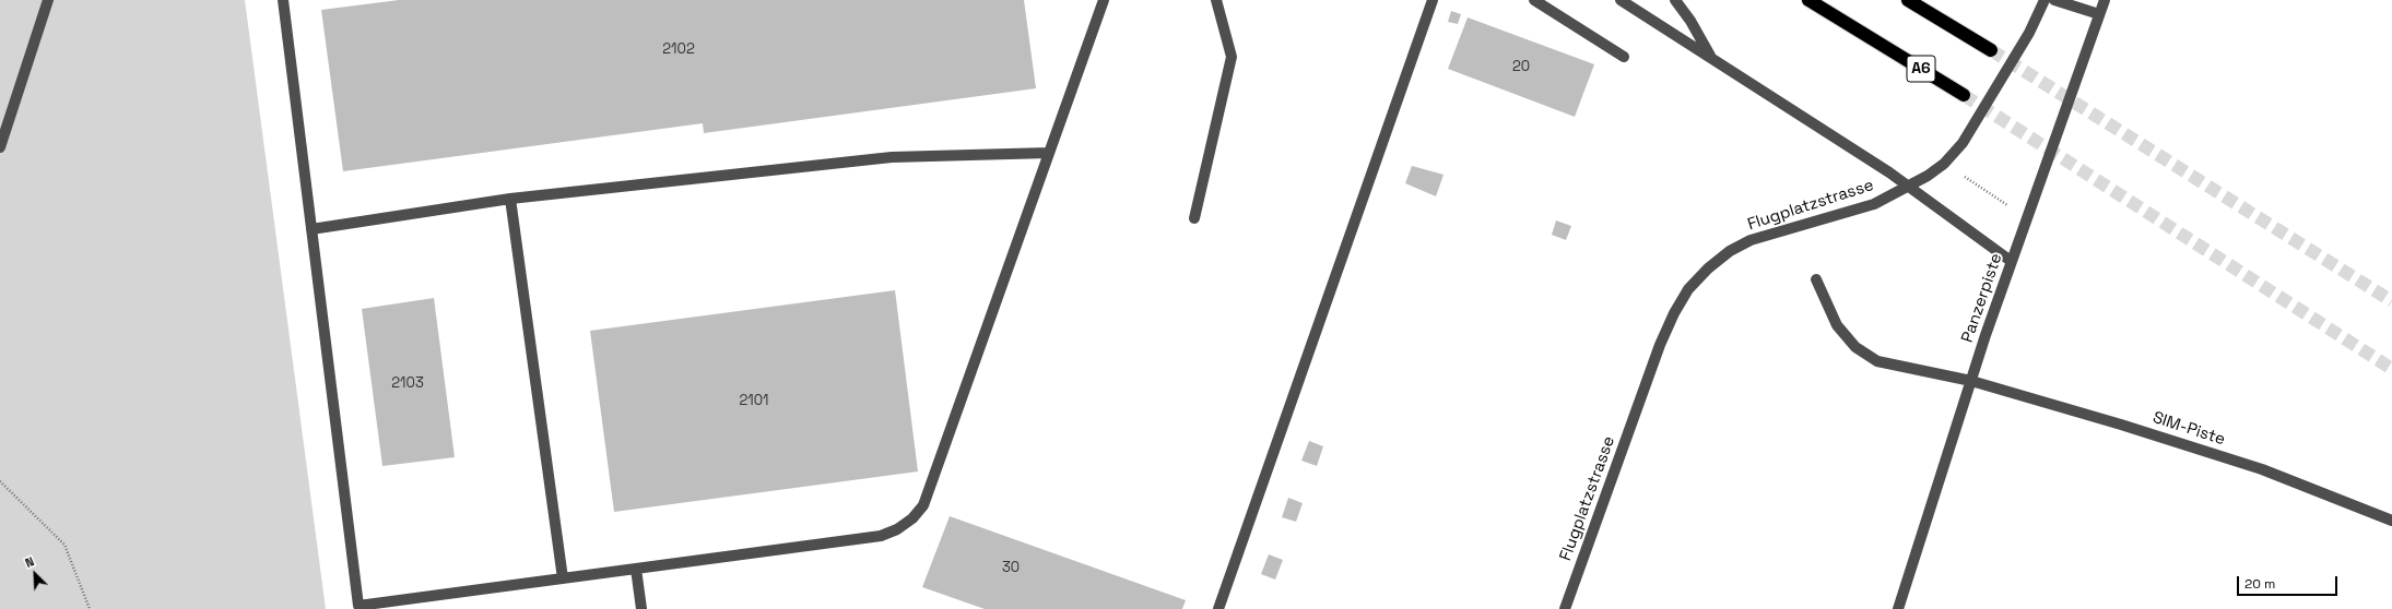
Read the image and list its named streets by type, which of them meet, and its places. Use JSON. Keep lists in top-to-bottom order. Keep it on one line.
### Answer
{"streets":{"highway":["A6"],"street":["Flugplatzstrasse","Panzerpiste","SIM-Piste"]},"crossings":[["Panzerpiste","SIM-Piste"]],"house_numbers":["2102","20","2103","2101","30"],"scale_bar":"20 m","north":"top left"}
